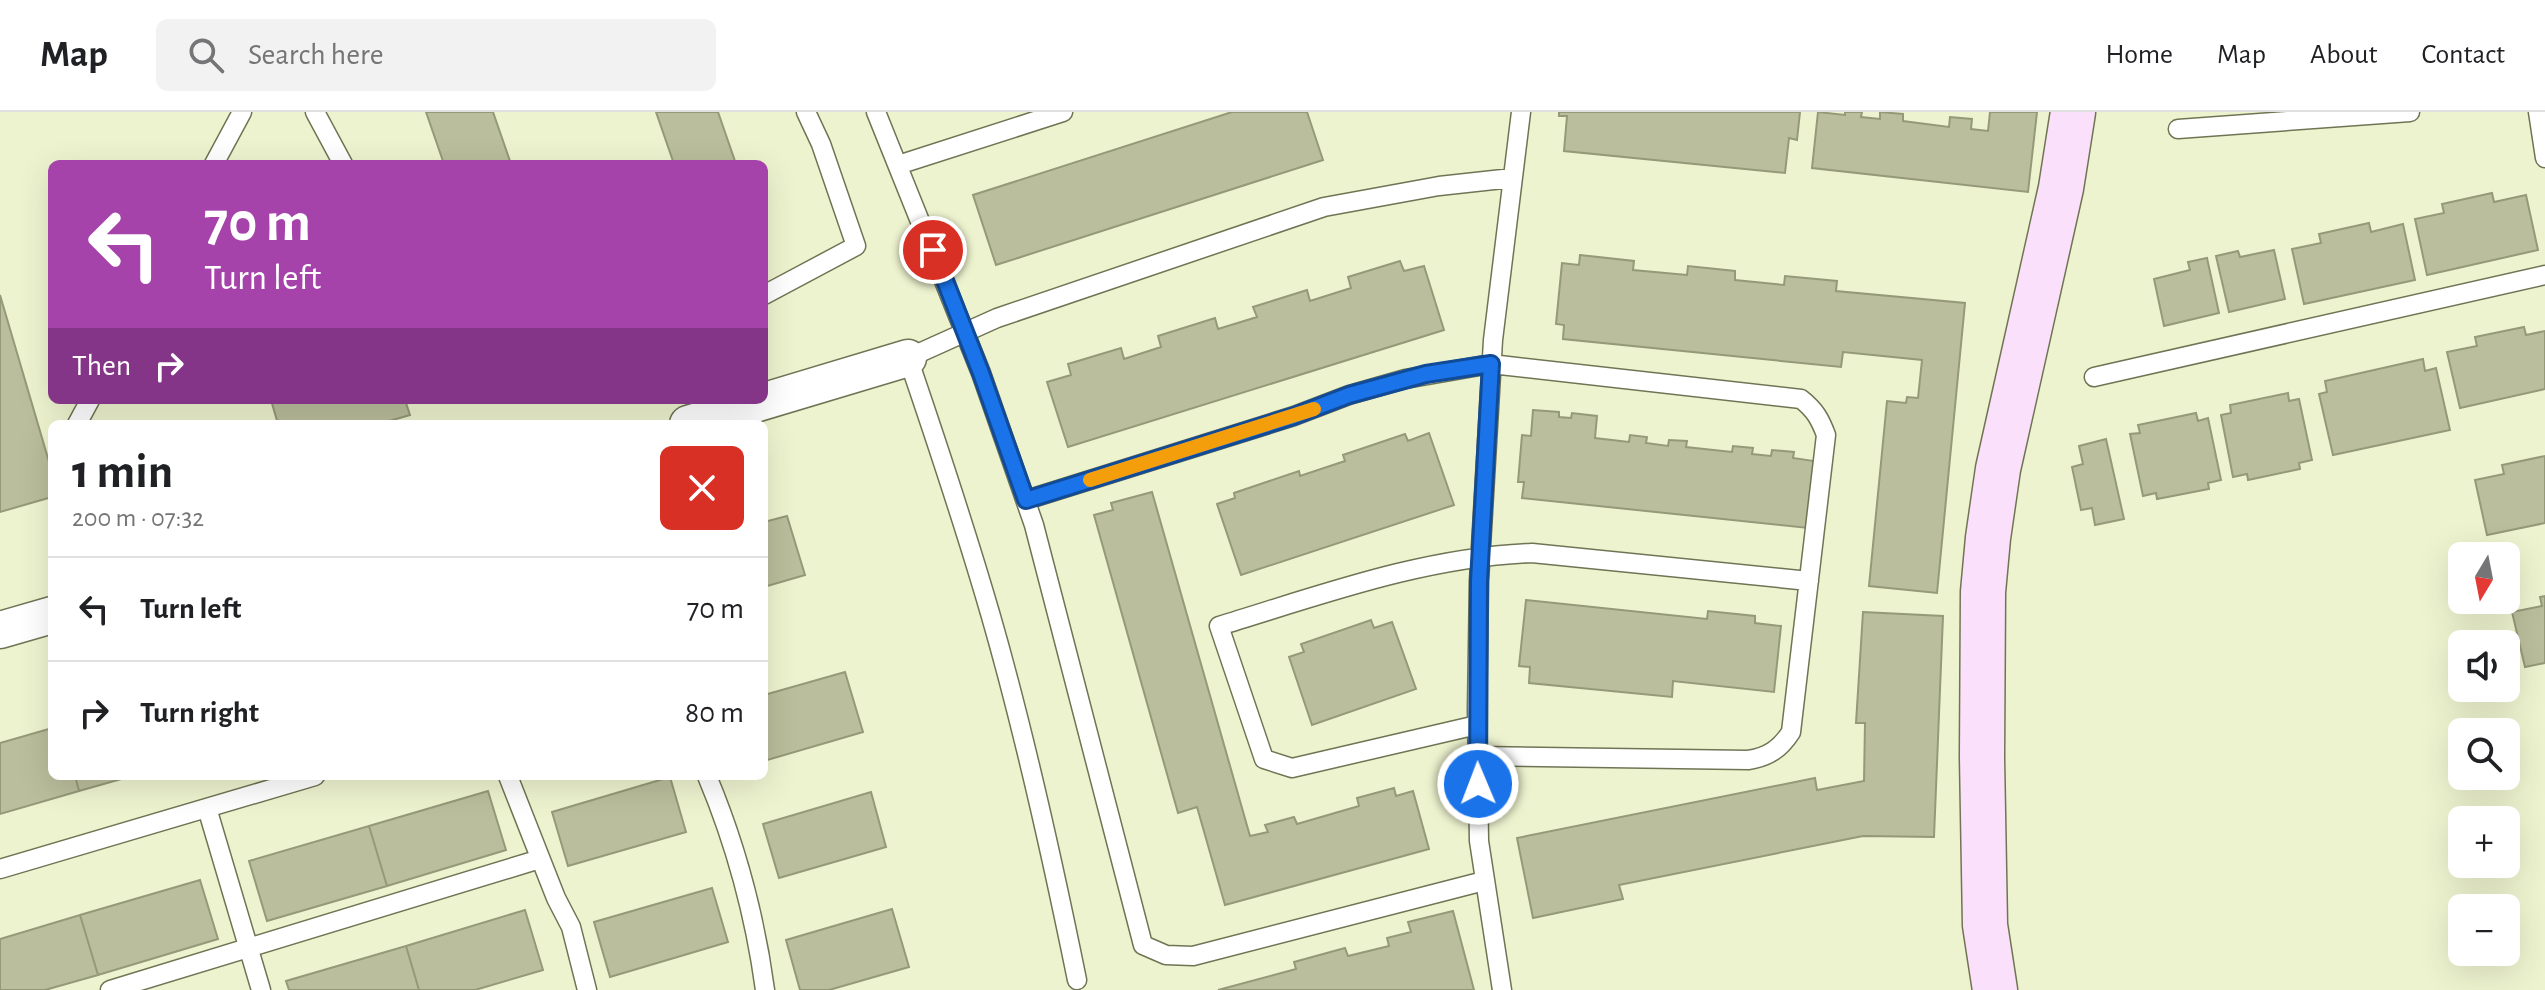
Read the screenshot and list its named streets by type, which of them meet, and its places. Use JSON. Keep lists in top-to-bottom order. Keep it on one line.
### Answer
{"north":"bottom","page":{"header":"Map","search":"Search here","nav":["Home","Map","About","Contact"],"turn":["70 m","Turn left"],"then":"Then","heading":["1 min","200 m · 07:32"],"map_buttons":["+","−"],"list":[{"name":"Turn left","value":"70 m"},{"name":"Turn right","value":"80 m"}]}}
